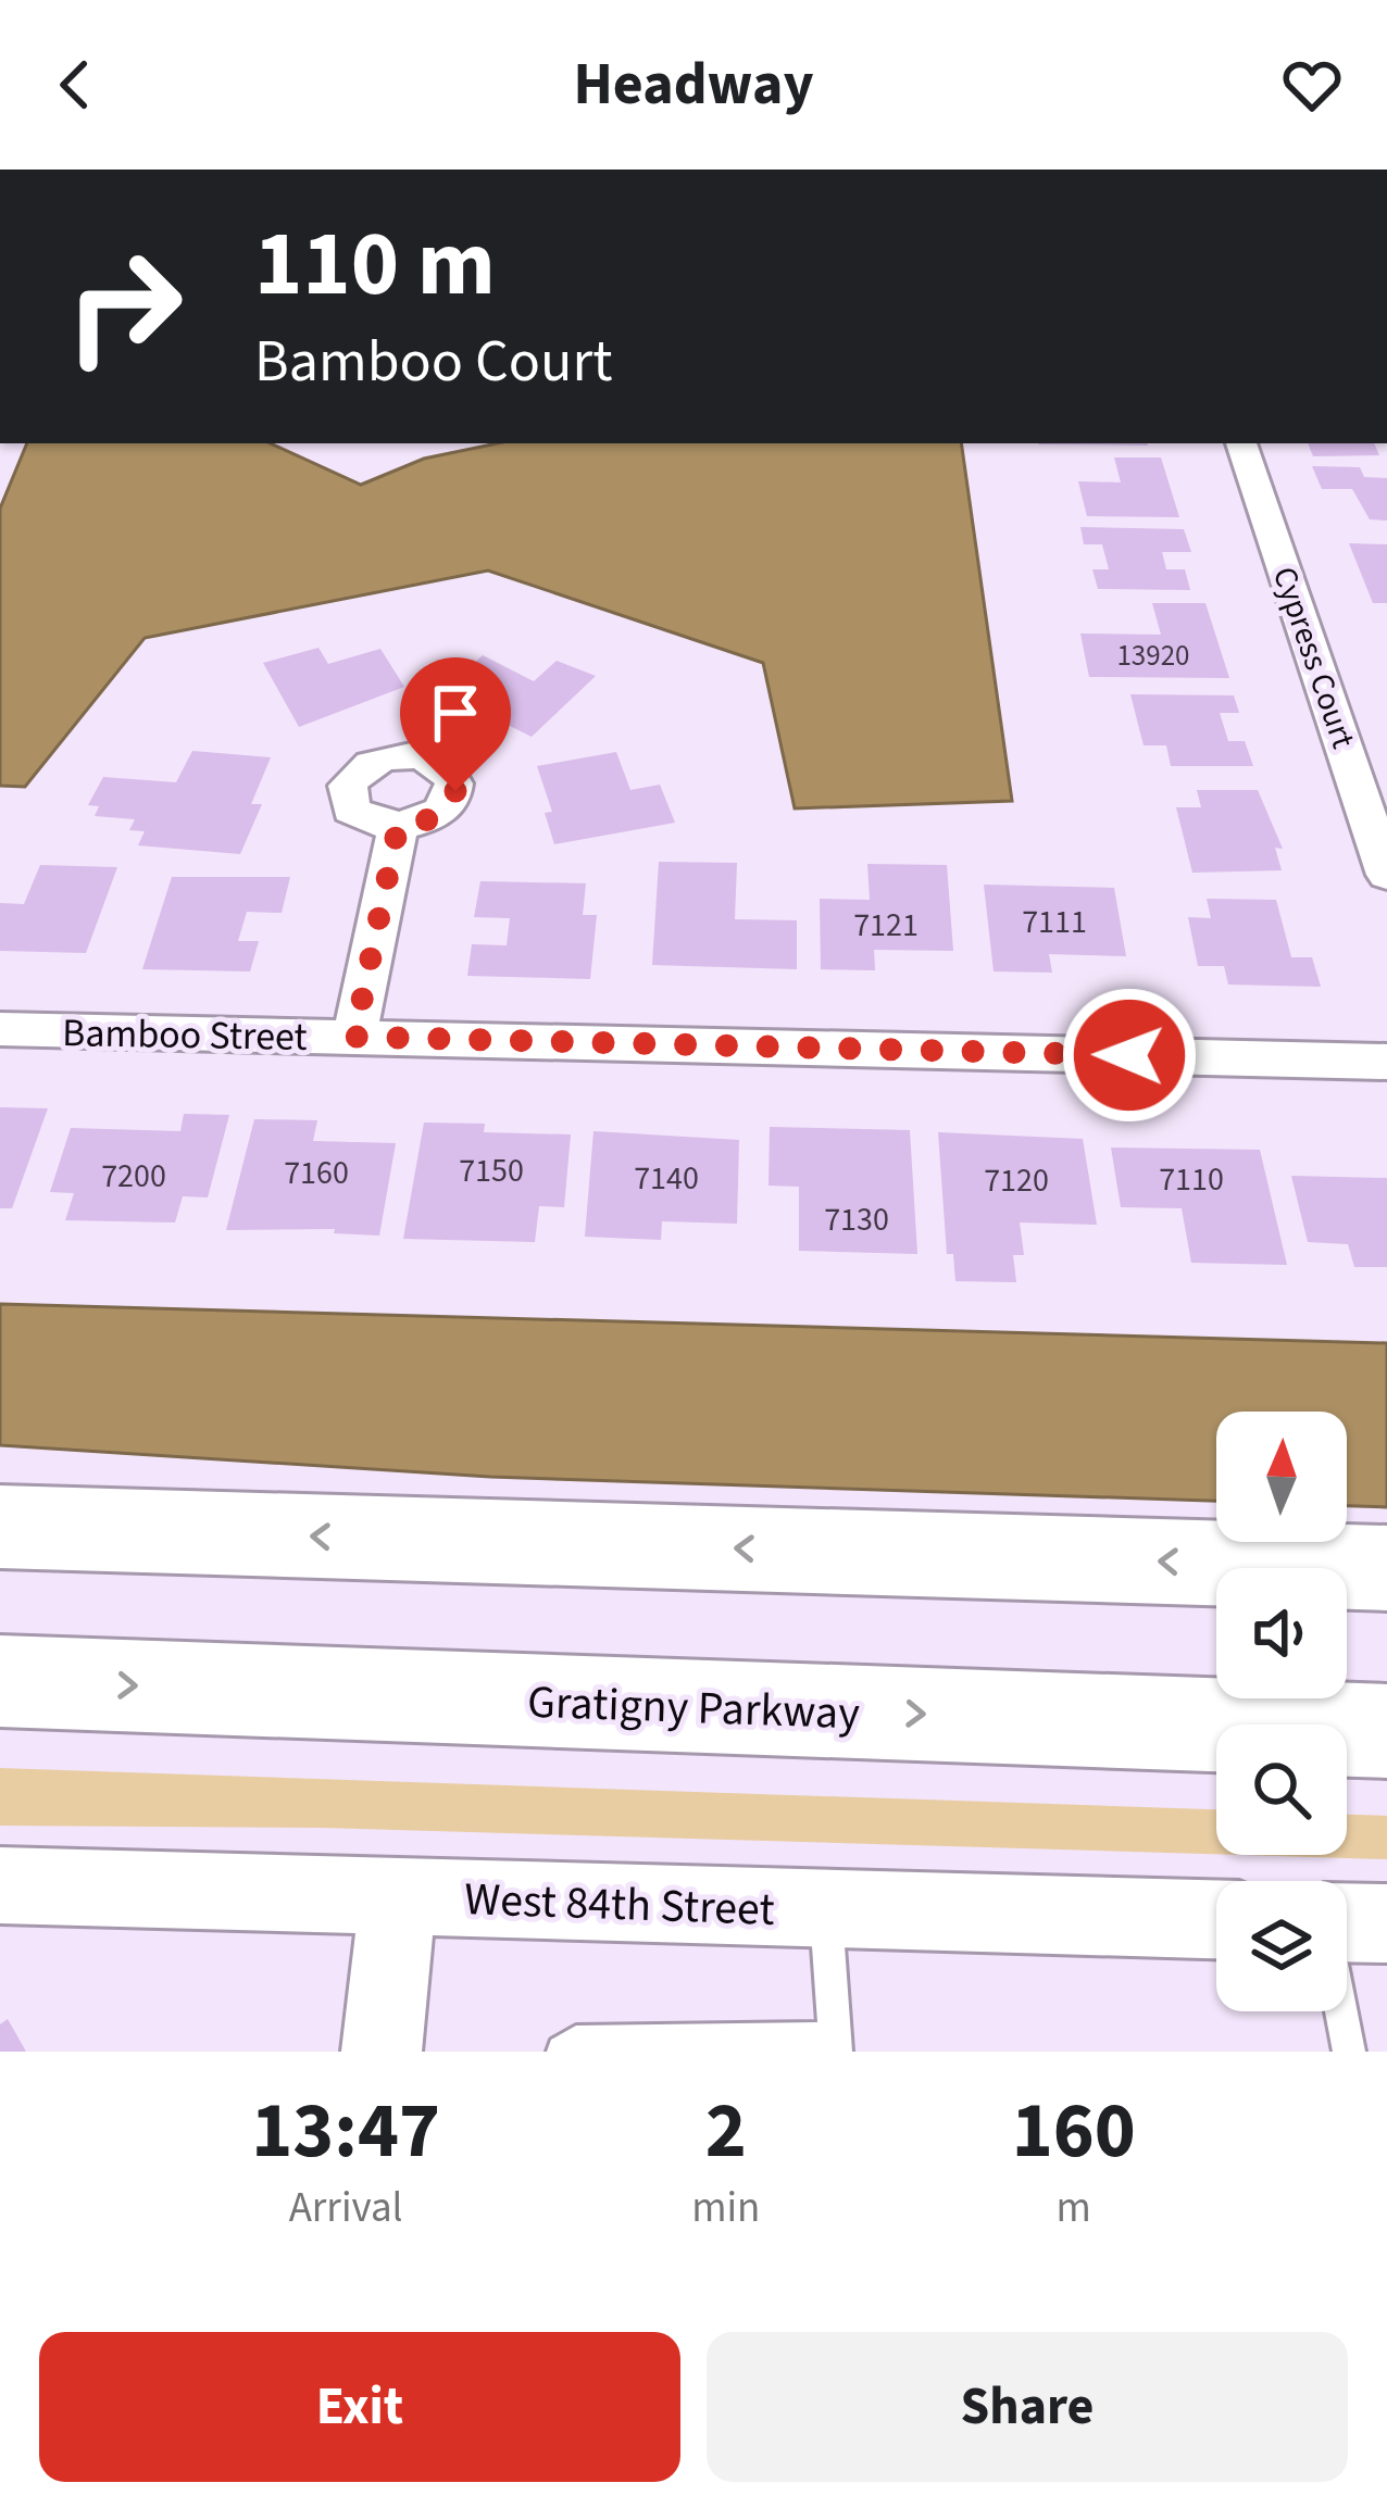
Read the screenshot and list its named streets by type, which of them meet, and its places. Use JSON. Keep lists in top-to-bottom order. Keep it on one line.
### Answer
{"streets":{"highway":["Gratigny Parkway"],"street":["Cypress Court","Bamboo Street","West 84th Street"]},"house_numbers":["13920","7111","7121","7150","7160","7200","7140","7110","7120","7130"],"north":"top","page":{"header":"Headway","turn":["110 m","Bamboo Court"],"eta":["13:47","Arrival","2","min","160","m"],"buttons":["Exit","Share"]}}
